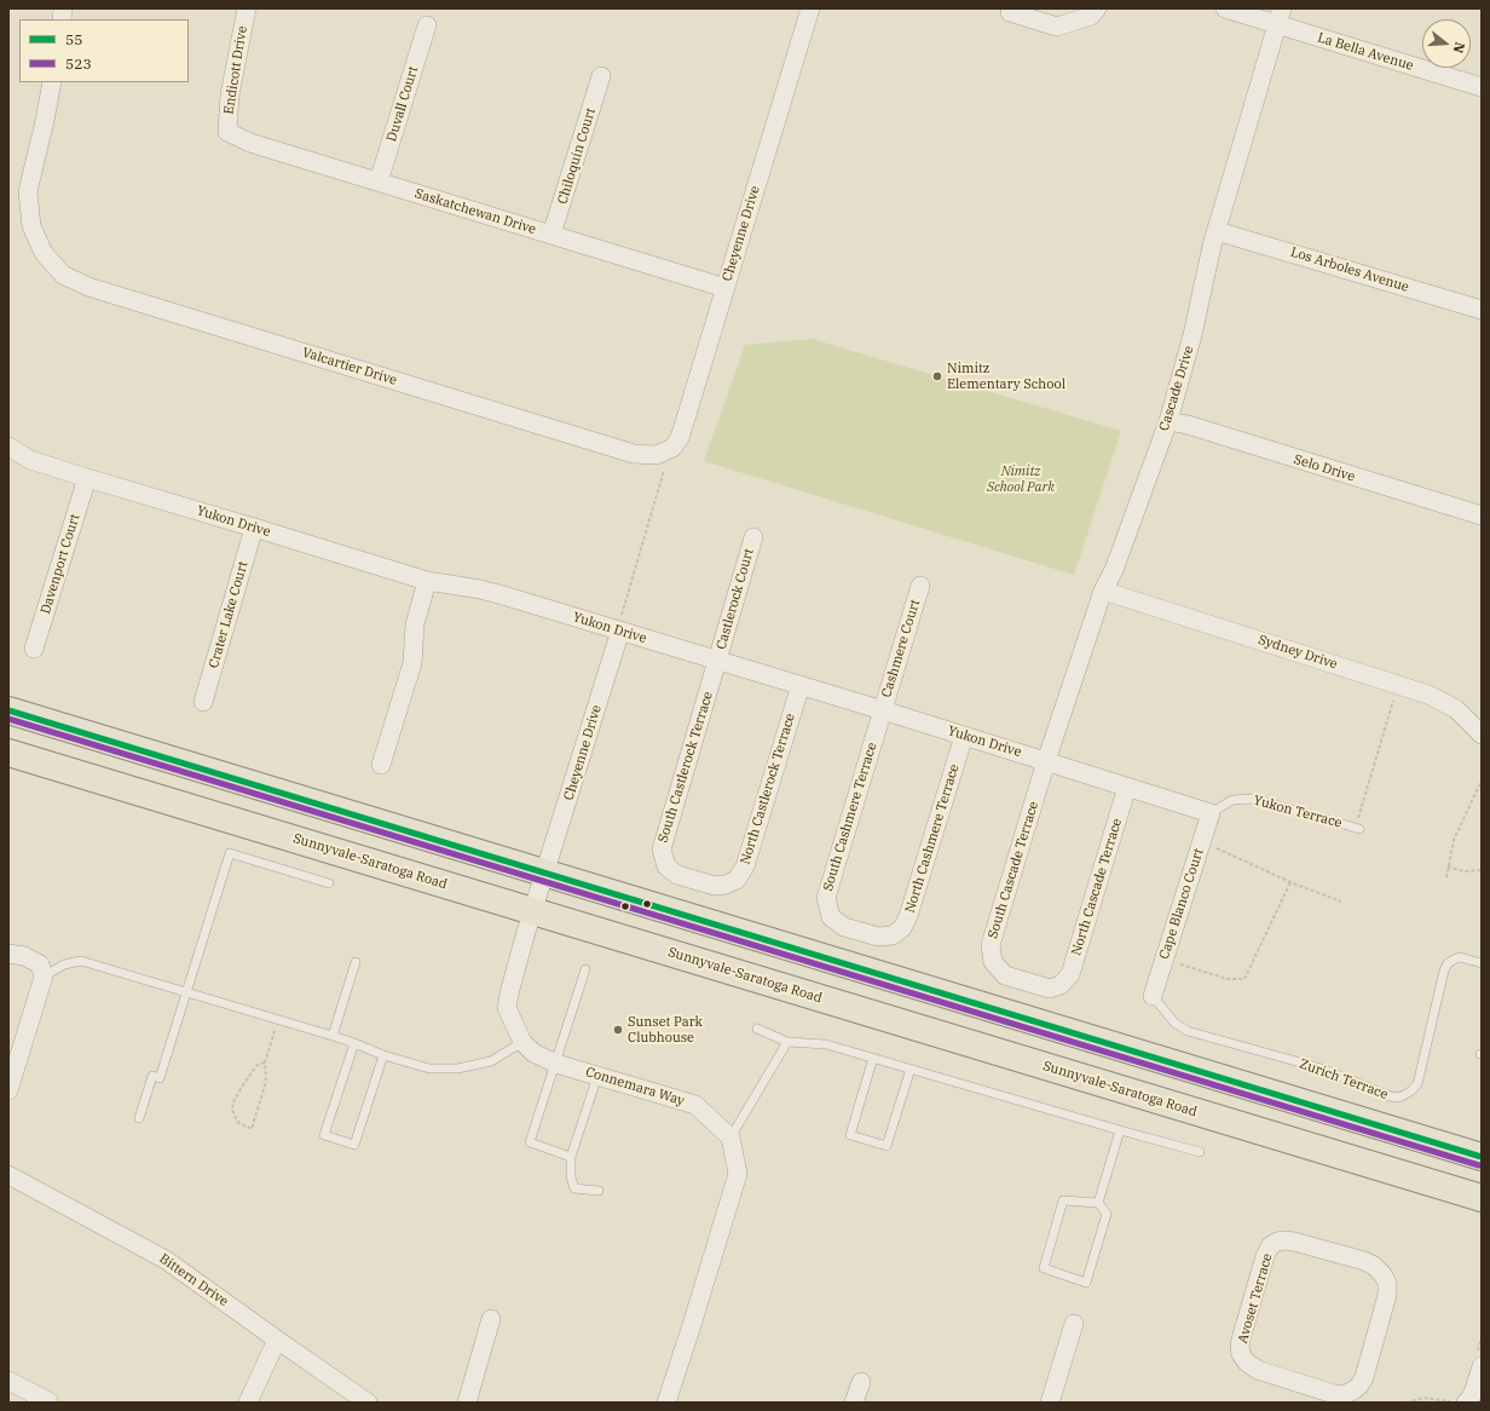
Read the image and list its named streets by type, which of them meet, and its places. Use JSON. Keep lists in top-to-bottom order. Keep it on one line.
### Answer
{"streets":{"main road":["Sunnyvale-Saratoga Road"],"street":["La Bella Avenue","Endicott Drive","Duvall Court","Chiloquin Court","Saskatchewan Drive","Cheyenne Drive","Los Arboles Avenue","Valcartier Drive","Cascade Drive","Selo Drive","Yukon Drive","Davenport Court","Castlerock Court","Crater Lake Court","Cashmere Court","Sydney Drive","South Castlerock Terrace","North Castlerock Terrace","South Cashmere Terrace","North Cashmere Terrace","South Cascade Terrace","North Cascade Terrace","Cape Blanco Court","Connemara Way","Bittern Drive","Avoset Terrace"],"lane":["Yukon Terrace","Zurich Terrace"]},"crossings":[["La Bella Avenue","Cascade Drive"],["Endicott Drive","Saskatchewan Drive"],["Duvall Court","Saskatchewan Drive"],["Chiloquin Court","Saskatchewan Drive"],["Saskatchewan Drive","Cheyenne Drive"],["Cheyenne Drive","Valcartier Drive"],["Cheyenne Drive","Yukon Drive"],["Cheyenne Drive","Connemara Way"],["Los Arboles Avenue","Cascade Drive"],["Cascade Drive","Selo Drive"],["Cascade Drive","Yukon Drive"],["Cascade Drive","Sydney Drive"],["Cascade Drive","South Cascade Terrace"],["Yukon Drive","Davenport Court"],["Yukon Drive","Castlerock Court"],["Yukon Drive","Crater Lake Court"],["Yukon Drive","Cashmere Court"],["Yukon Drive","South Castlerock Terrace"],["Yukon Drive","North Castlerock Terrace"],["Yukon Drive","Yukon Terrace"],["Yukon Drive","South Cashmere Terrace"],["Yukon Drive","North Cashmere Terrace"],["Yukon Drive","South Cascade Terrace"],["Yukon Drive","North Cascade Terrace"],["Yukon Drive","Cape Blanco Court"],["Castlerock Court","South Castlerock Terrace"],["Cashmere Court","South Cashmere Terrace"],["South Castlerock Terrace","North Castlerock Terrace"],["Yukon Terrace","Cape Blanco Court"],["South Cashmere Terrace","North Cashmere Terrace"],["Sunnyvale-Saratoga Road","Connemara Way"],["South Cascade Terrace","North Cascade Terrace"],["Cape Blanco Court","Zurich Terrace"]],"parks":["Nimitz School Park"],"places":["Nimitz Elementary School","Sunset Park Clubhouse"],"lines":["transit line 55","transit line 523"],"legend":["55","523"],"north":"right"}
